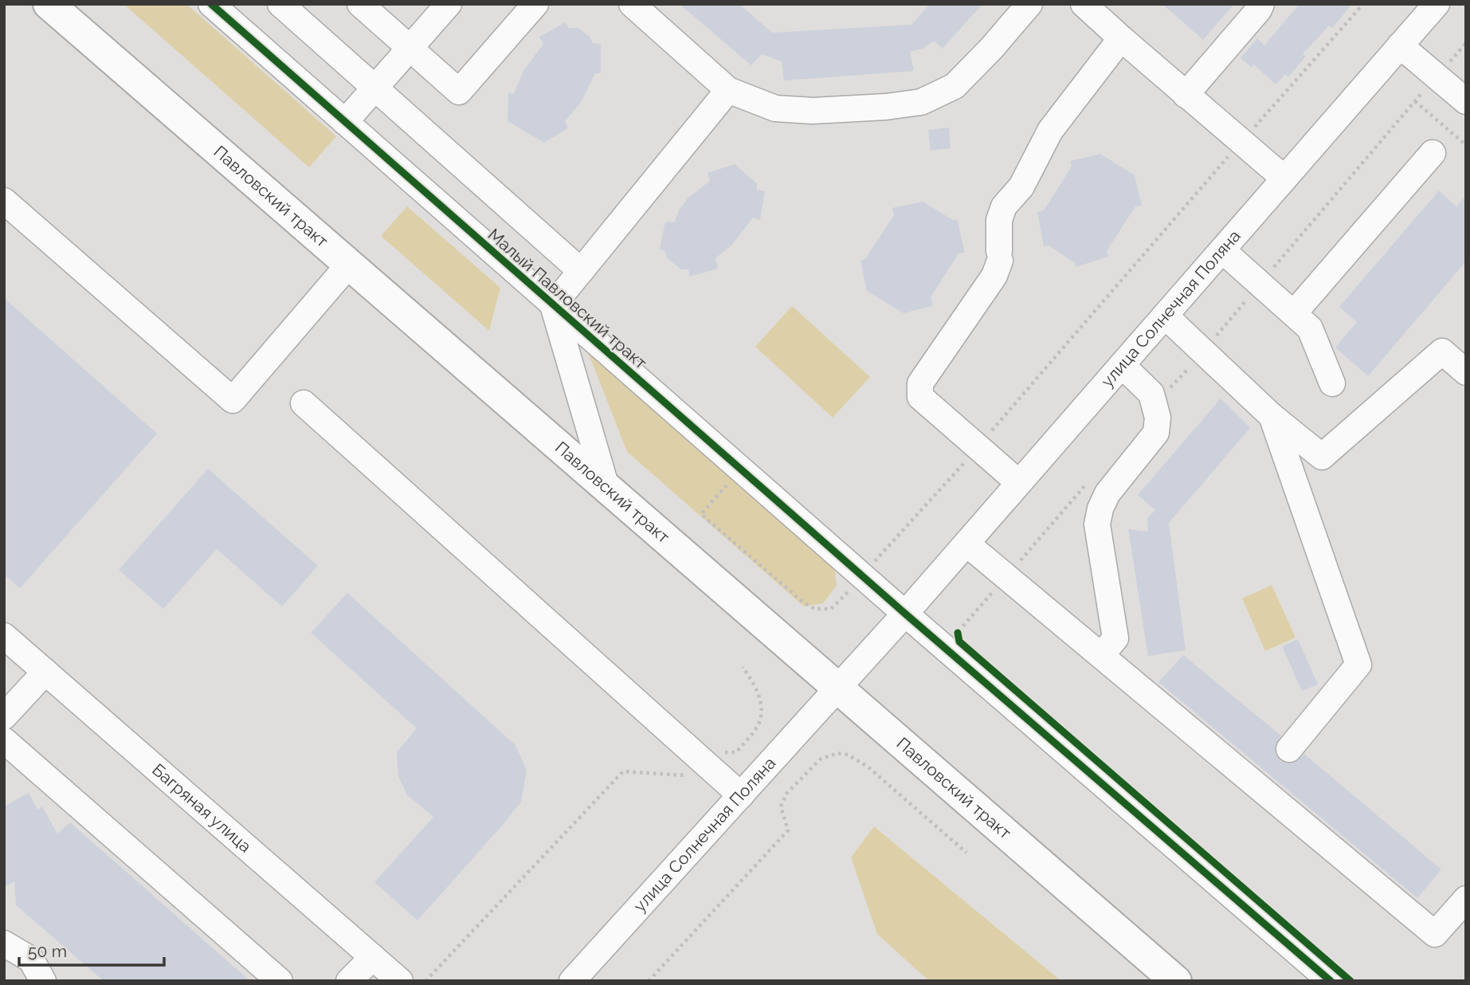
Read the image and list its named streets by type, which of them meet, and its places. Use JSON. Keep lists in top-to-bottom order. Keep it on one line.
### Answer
{"streets":{"main road":["Павловский тракт"],"street":["Малый Павловский тракт","улица Солнечная Поляна","Багряная улица"]},"crossings":[["Павловский тракт","улица Солнечная Поляна"],["Малый Павловский тракт","улица Солнечная Поляна"]],"scale_bar":"50 m"}
